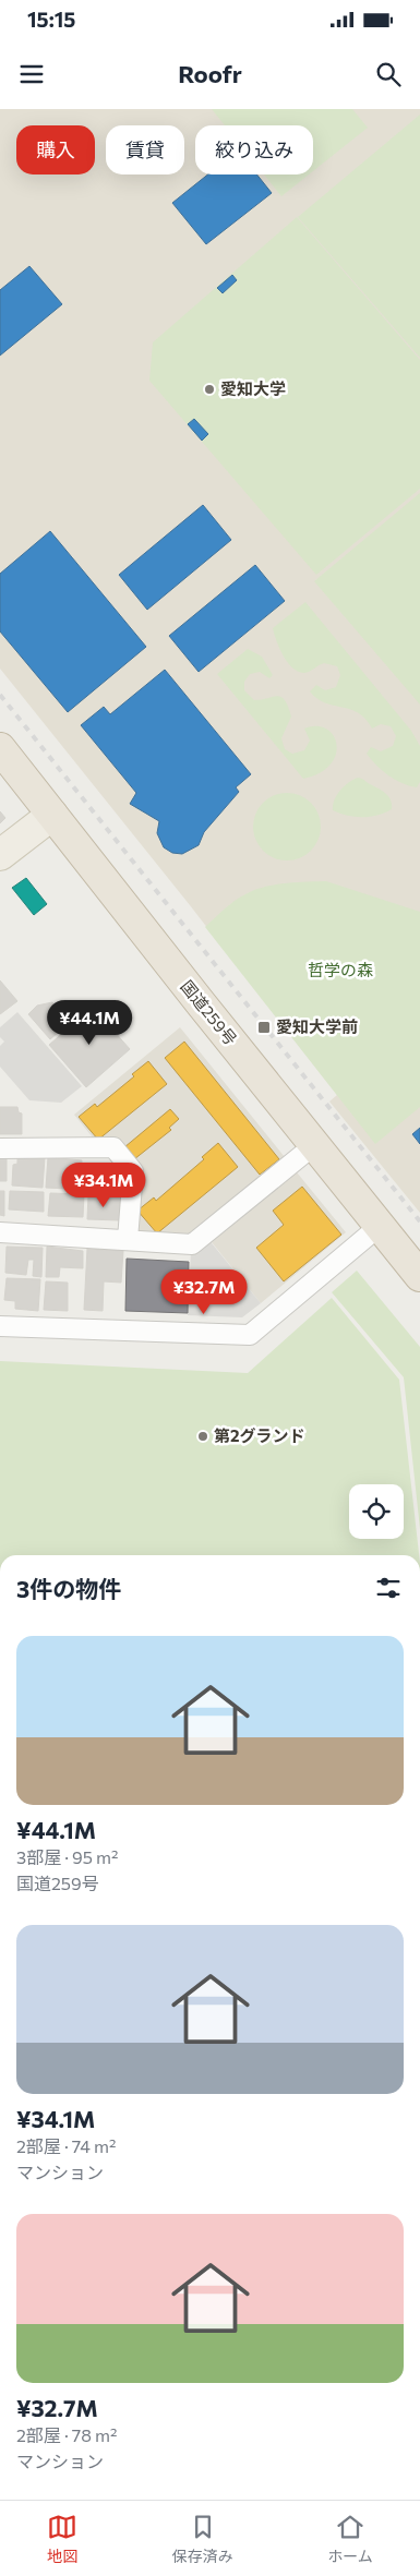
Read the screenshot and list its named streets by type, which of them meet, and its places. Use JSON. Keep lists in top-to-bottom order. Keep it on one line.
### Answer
{"streets":{"highway":["国道259号"]},"parks":["哲学の森"],"places":{"other":["愛知大学","第2グランド"],"transit":["愛知大学前"]},"page":{"status":"15:15","header":"Roofr","chip":["購入","賃貸","絞り込み"],"price":["¥44.1M","¥34.1M","¥32.7M"],"heading":"3件の物件","list":[{"name":"¥44.1M","note":"3部屋 · 95 m² · 国道259号"},{"name":"¥34.1M","note":"2部屋 · 74 m² · マンション"},{"name":"¥32.7M","note":"2部屋 · 78 m² · マンション"}],"tabs":["地図","保存済み","ホーム"]}}
